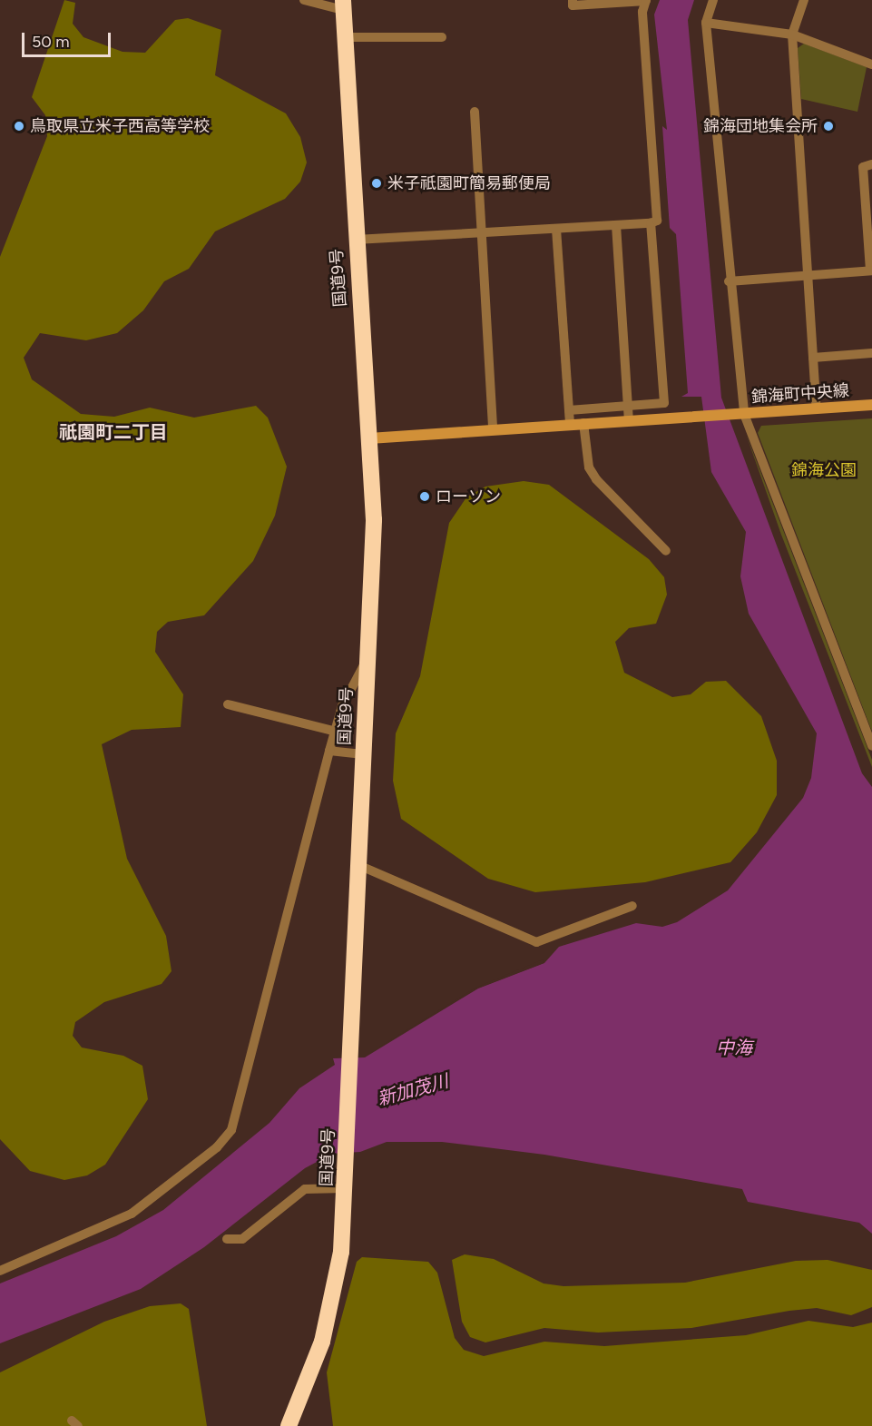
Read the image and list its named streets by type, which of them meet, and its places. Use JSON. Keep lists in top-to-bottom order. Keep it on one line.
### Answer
{"streets":{"highway":["国道9号"],"street":["錦海町中央線"]},"crossings":[["国道9号","錦海町中央線"]],"districts":["祇園町二丁目"],"water":["中海","新加茂川"],"parks":["錦海公園"],"places":["鳥取県立米子西高等学校","錦海団地集会所","米子祇園町簡易郵便局","ローソン"],"scale_bar":"50 m"}
